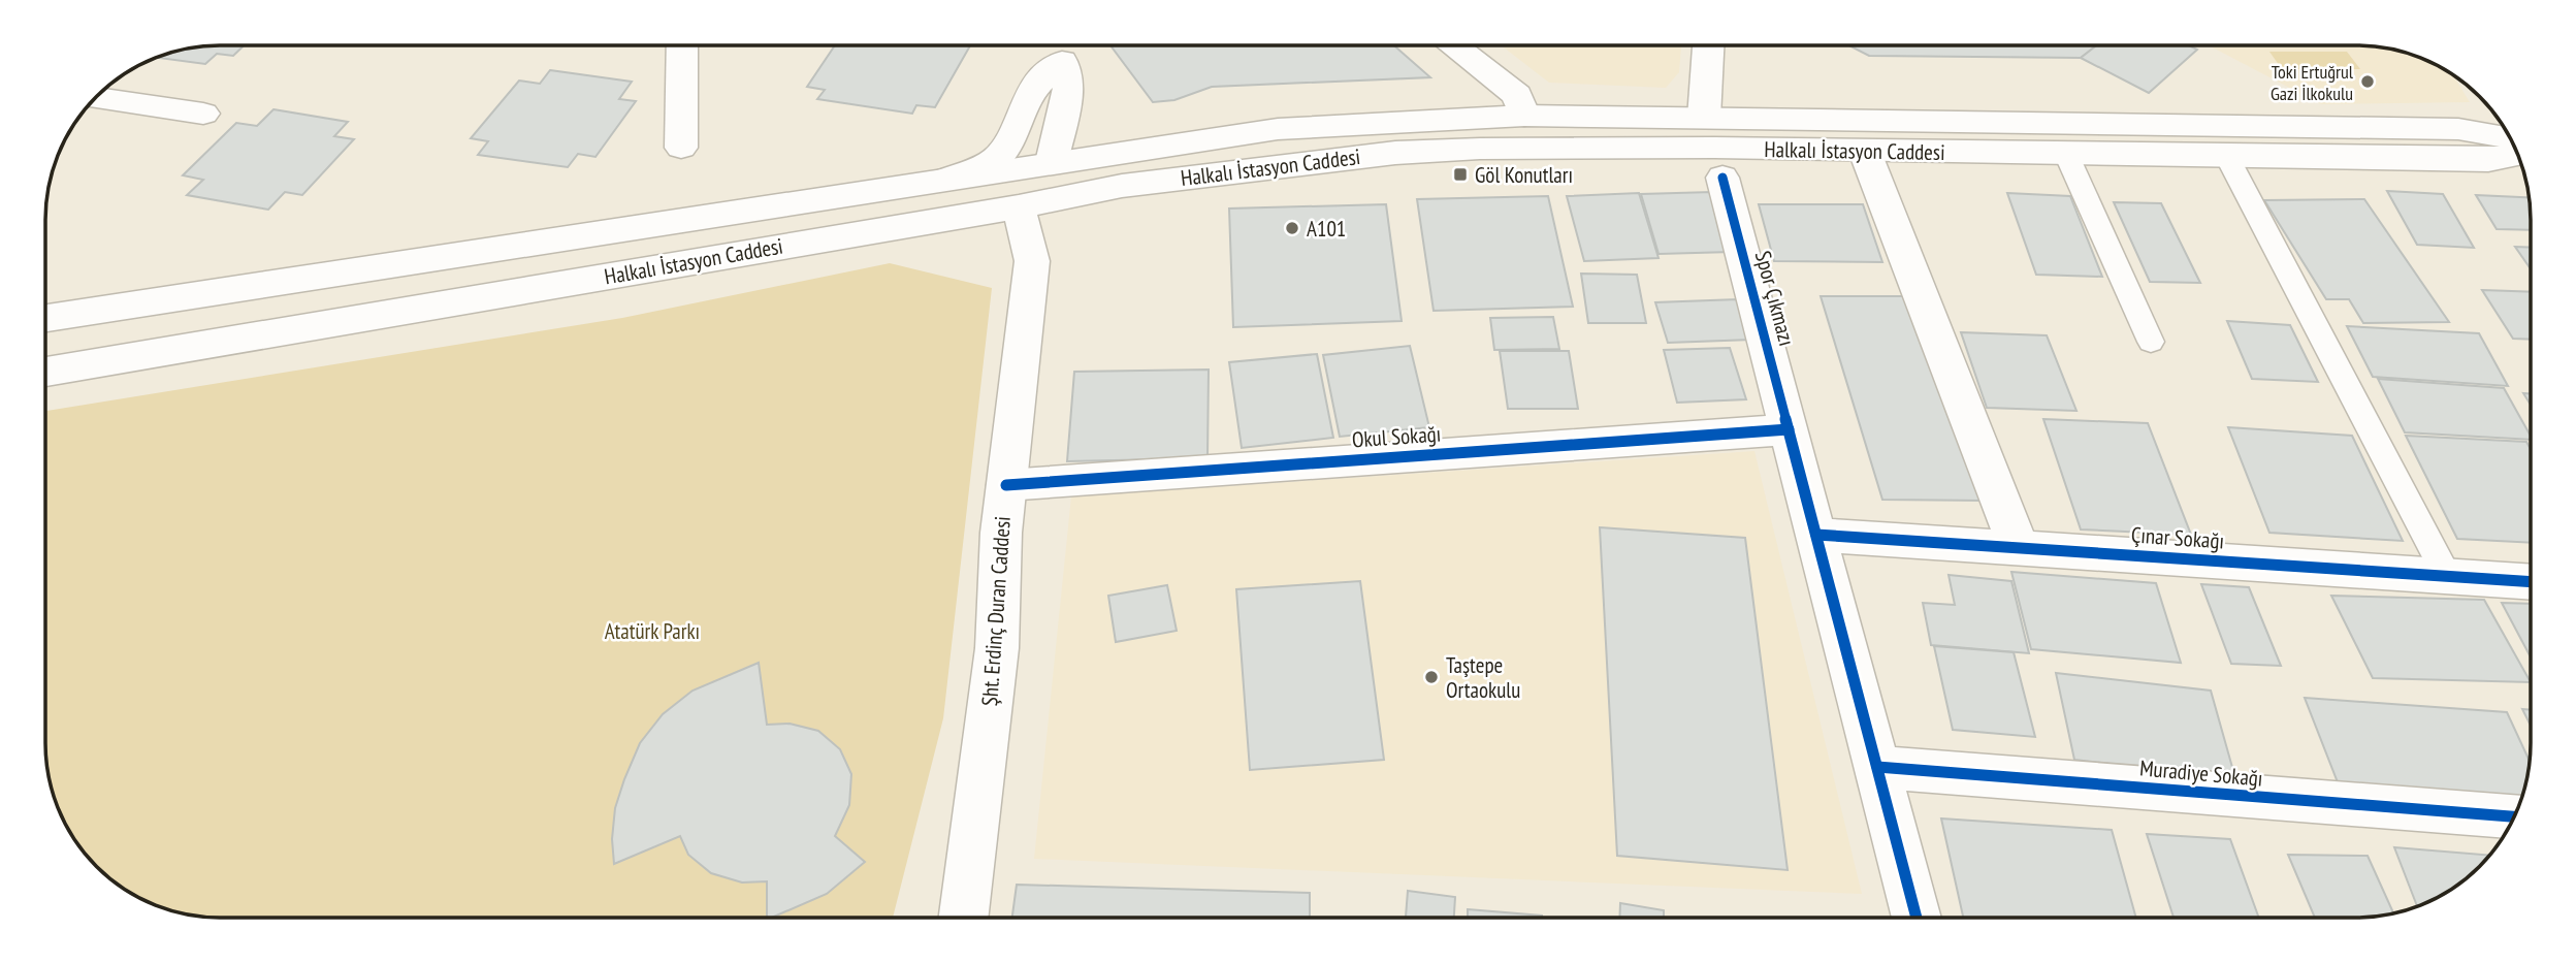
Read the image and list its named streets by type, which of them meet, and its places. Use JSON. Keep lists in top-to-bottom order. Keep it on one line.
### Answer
{"streets":{"main road":["Halkalı İstasyon Caddesi","Spor Çıkmazı","Okul Sokağı","Çınar Sokağı","Şht. Erdinç Duran Caddesi","Muradiye Sokağı"]},"crossings":[["Halkalı İstasyon Caddesi","Spor Çıkmazı"],["Halkalı İstasyon Caddesi","Şht. Erdinç Duran Caddesi"],["Spor Çıkmazı","Okul Sokağı"],["Spor Çıkmazı","Çınar Sokağı"],["Spor Çıkmazı","Muradiye Sokağı"],["Okul Sokağı","Şht. Erdinç Duran Caddesi"]],"parks":["Atatürk Parkı"],"places":{"other":["Toki Ertuğrul Gazi İlkokulu","A101","Taştepe Ortaokulu"],"transit":["Göl Konutları"]}}
